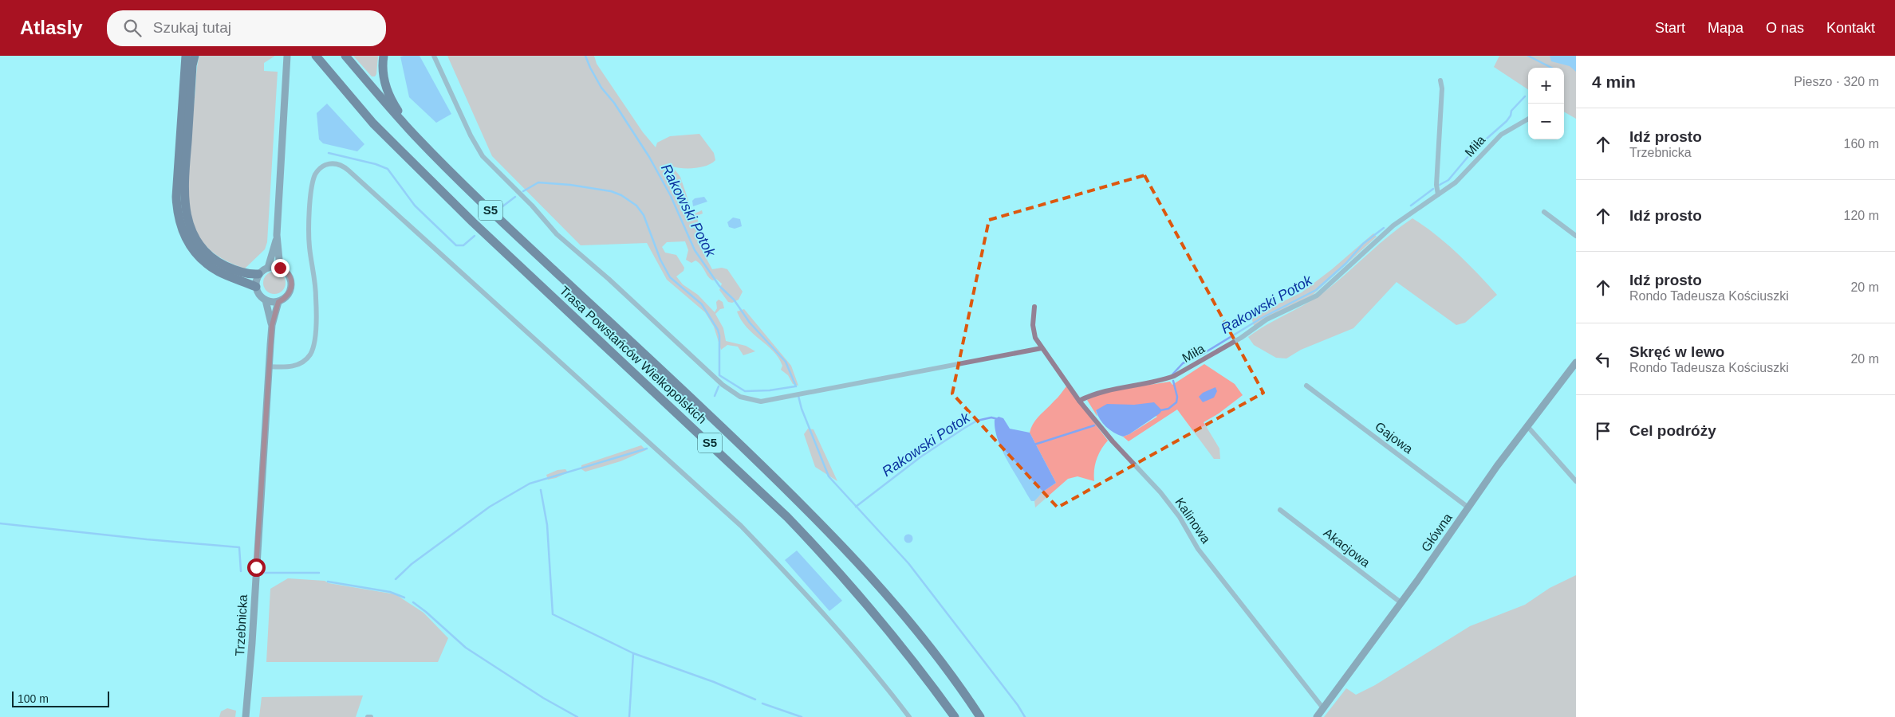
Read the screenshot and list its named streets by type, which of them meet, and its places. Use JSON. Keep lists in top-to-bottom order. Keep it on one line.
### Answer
{"streets":{"highway":["S5","Trasa Powstańców Wielkopolskich"],"main road":["Główna","Trzebnicka"],"street":["Miła","Gajowa","Kalinowa","Akacjowa"]},"crossings":[["Miła","Kalinowa"],["Gajowa","Główna"],["Kalinowa","Główna"],["Główna","Akacjowa"]],"water":["Rakowski Potok"],"scale_bar":"100 m","page":{"header":"Atlasly","search":"Szukaj tutaj","nav":["Start","Mapa","O nas","Kontakt"],"heading":["4 min","Pieszo · 320 m"],"map_buttons":["+","−"],"list":[["Idź prosto","Trzebnicka","160 m"],["Idź prosto","120 m"],["Idź prosto","Rondo Tadeusza Kościuszki","20 m"],["Skręć w lewo","Rondo Tadeusza Kościuszki","20 m"],"Cel podróży"],"scale":"100 m"}}
